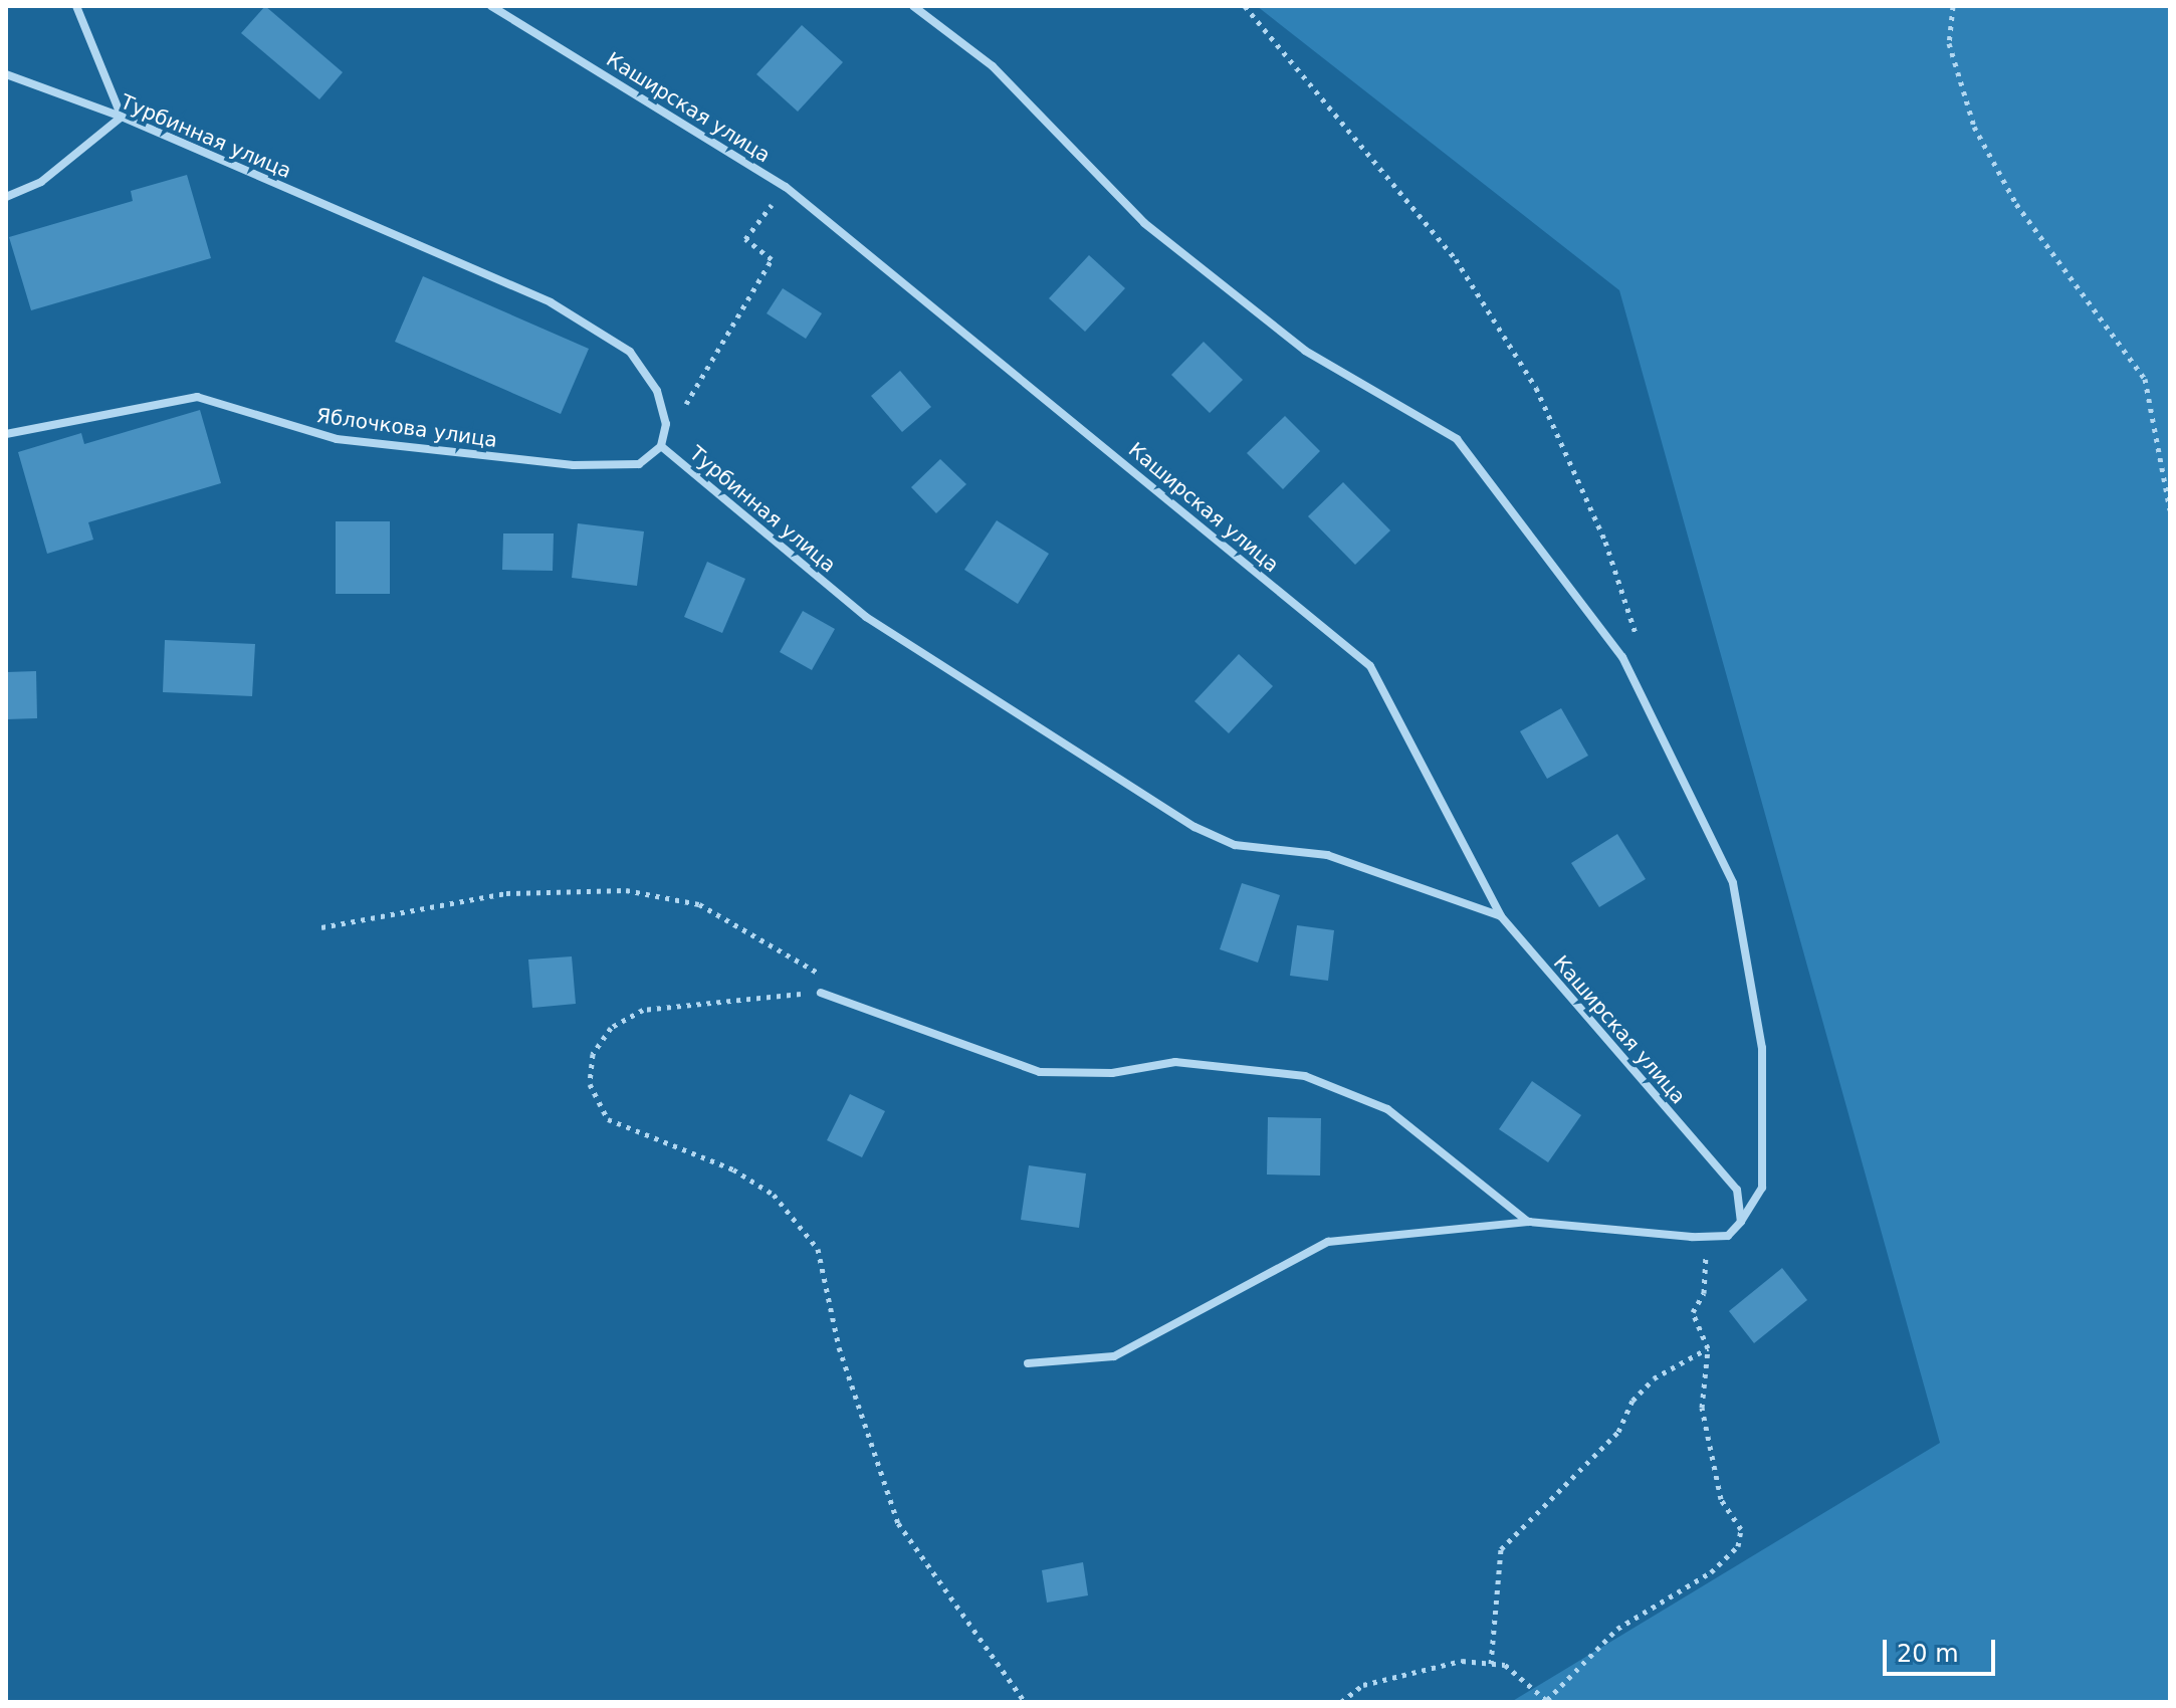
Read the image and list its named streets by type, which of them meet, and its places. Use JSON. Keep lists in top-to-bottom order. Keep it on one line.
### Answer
{"streets":{"street":["Каширская улица","Турбинная улица","Яблочкова улица"]},"crossings":[["Каширская улица","Турбинная улица"],["Турбинная улица","Яблочкова улица"]],"scale_bar":"20 m"}
